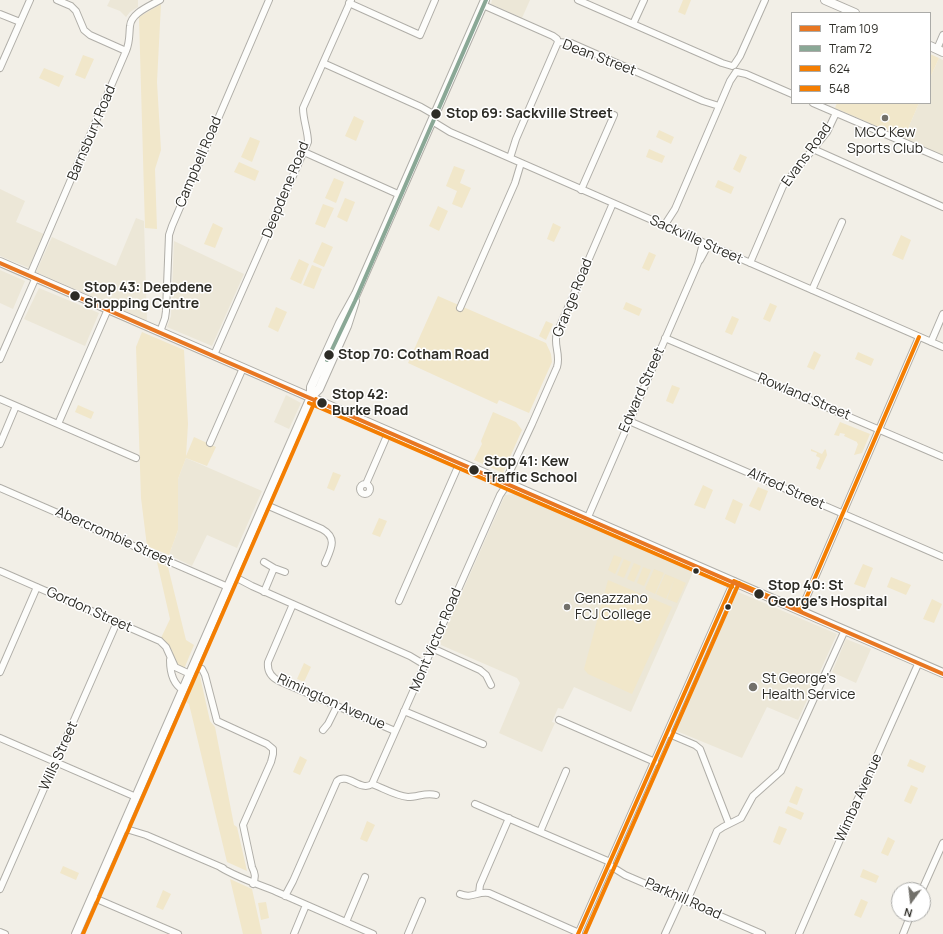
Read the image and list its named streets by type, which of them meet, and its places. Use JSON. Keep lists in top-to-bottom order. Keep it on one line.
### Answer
{"streets":{"street":["Dean Street","Barnsbury Road","Evans Road","Campbell Road","Deepdene Road","Sackville Street","Grange Road","Edward Street","Rowland Street","Alfred Street","Abercrombie Street","Gordon Street","Mont Victor Road","Rimington Avenue","Wills Street","Wimba Avenue","Parkhill Road"]},"crossings":[["Evans Road","Sackville Street"],["Deepdene Road","Sackville Street"],["Sackville Street","Grange Road"],["Sackville Street","Edward Street"],["Grange Road","Mont Victor Road"],["Edward Street","Rowland Street"],["Edward Street","Alfred Street"],["Abercrombie Street","Mont Victor Road"],["Abercrombie Street","Rimington Avenue"],["Gordon Street","Wills Street"],["Mont Victor Road","Rimington Avenue"]],"places":["Stop 69: Sackville Street","MCC Kew Sports Club","Stop 43: Deepdene Shopping Centre","Stop 70: Cotham Road","Stop 42: Burke Road","Stop 41: Kew Traffic School","Stop 40: St George's Hospital","Genazzano FCJ College","St George's Health Service"],"lines":["tram line 72","tram line 109","transit line 624","transit line 548"],"legend":["Tram 109","Tram 72","624","548"],"north":"bottom"}
